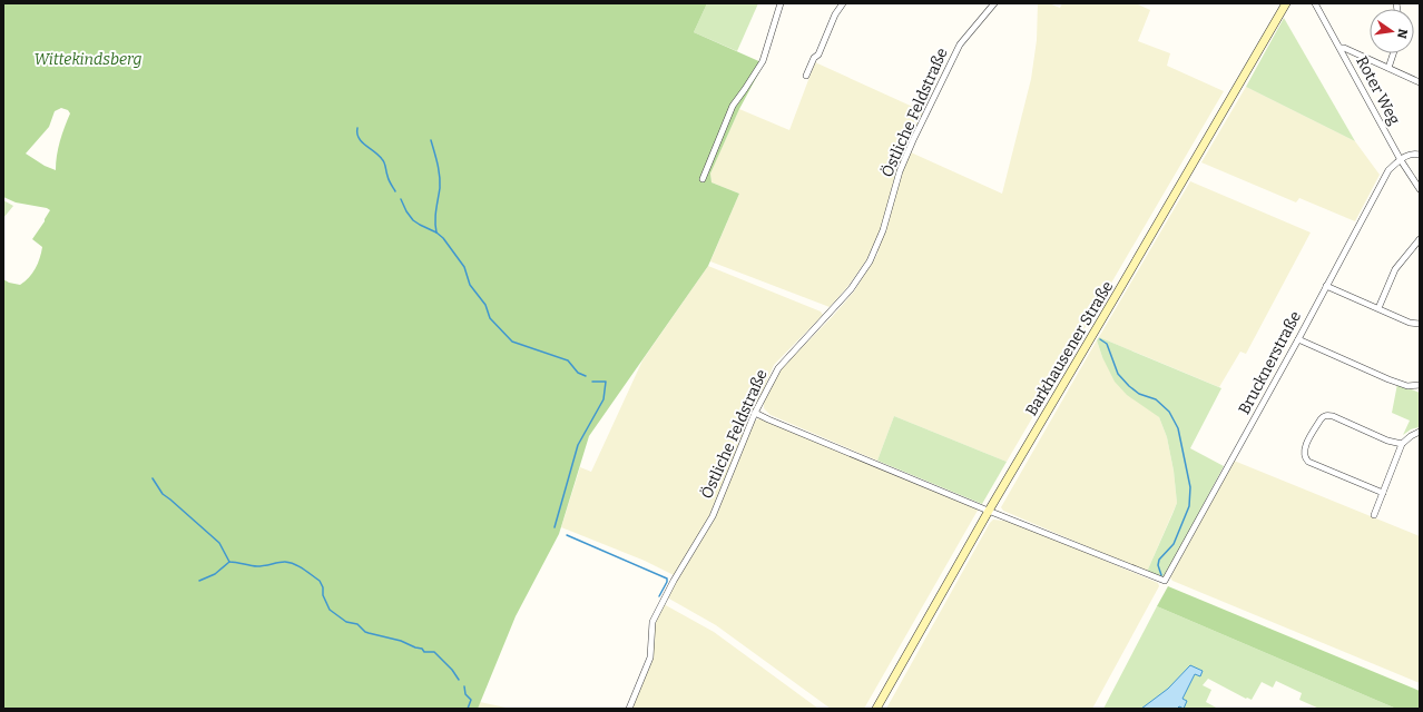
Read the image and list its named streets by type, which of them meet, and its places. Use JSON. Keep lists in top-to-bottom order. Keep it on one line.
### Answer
{"streets":{"main road":["Barkhausener Straße"],"street":["Roter Weg","Östliche Feldstraße","Brucknerstraße"]},"crossings":[["Roter Weg","Brucknerstraße"],["Barkhausener Straße","Brucknerstraße"]],"parks":["Wittekindsberg"],"north":"right"}
